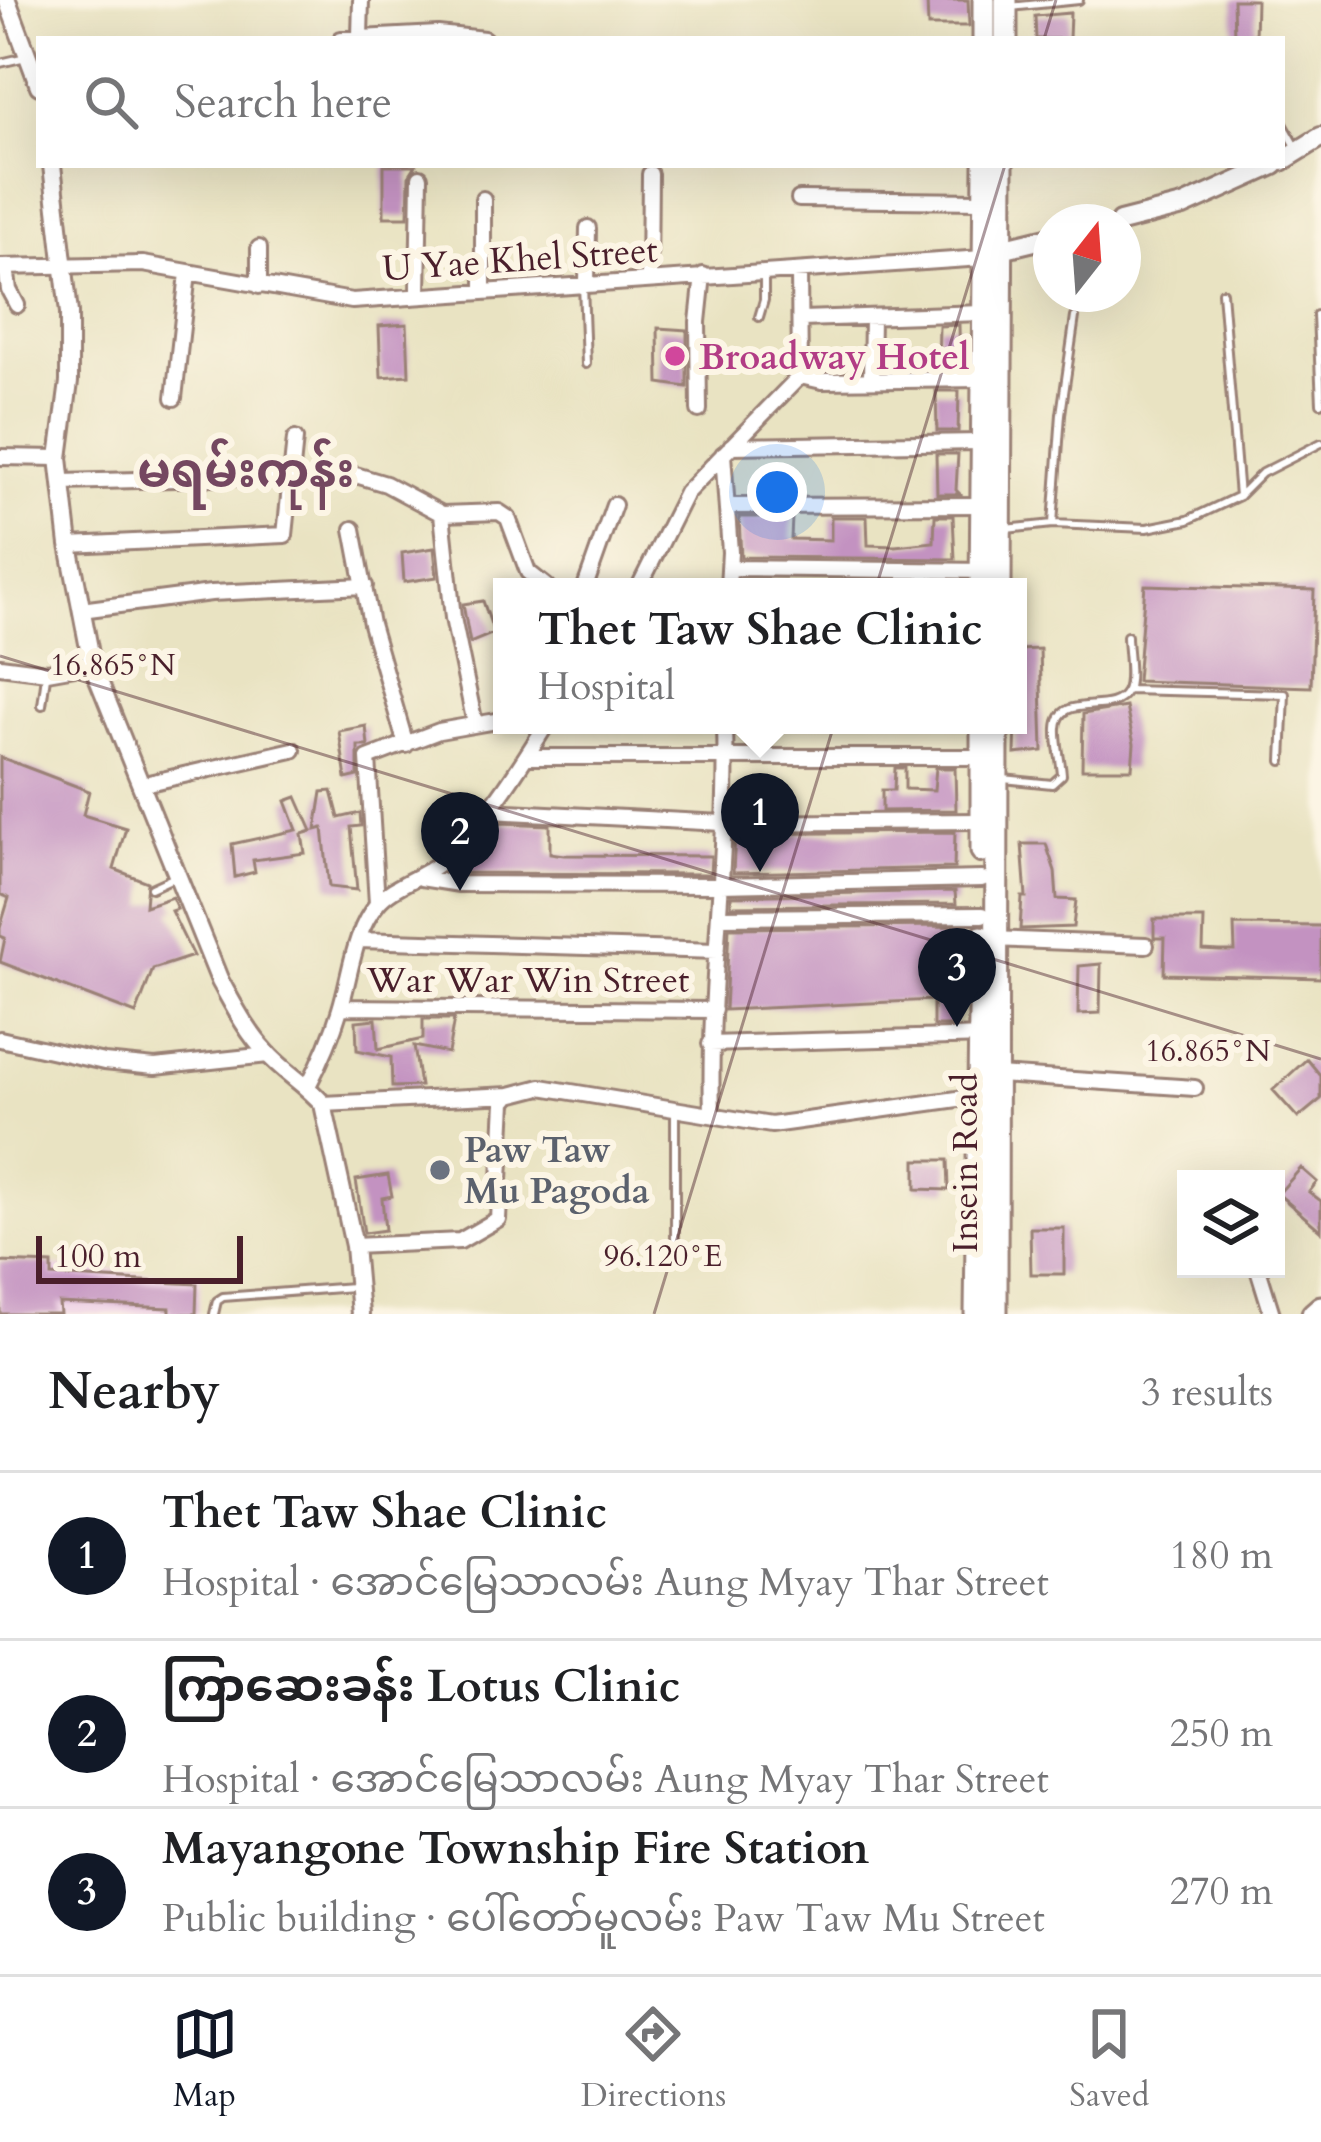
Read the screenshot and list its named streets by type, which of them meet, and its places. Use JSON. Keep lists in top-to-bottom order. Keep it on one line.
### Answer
{"streets":{"main road":["Insein Road"],"street":["U Yae Khel Street","War War Win Street"]},"districts":["မရမ်းကုန်း"],"places":["Broadway Hotel","Paw Taw Mu Pagoda"],"scale_bar":"100 m","north":"top","page":{"search":"Search here","popup":["Thet Taw Shae Clinic","Hospital"],"pins":["1","2","3"],"scale":"100 m","heading":["Nearby","3 results"],"list":[{"mark":"1","name":"Thet Taw Shae Clinic","note":"Hospital · အောင်မြေသာလမ်း Aung Myay Thar Street","value":"180 m"},{"mark":"2","name":"ကြာဆေးခန်း Lotus Clinic","note":"Hospital · အောင်မြေသာလမ်း Aung Myay Thar Street","value":"250 m"},{"mark":"3","name":"Mayangone Township Fire Station","note":"Public building · ပေါ်တော်မူလမ်း Paw Taw Mu Street","value":"270 m"}],"nav":["Map","Directions","Saved"]},"coordinates":["16.865°N","96.120°E"]}
